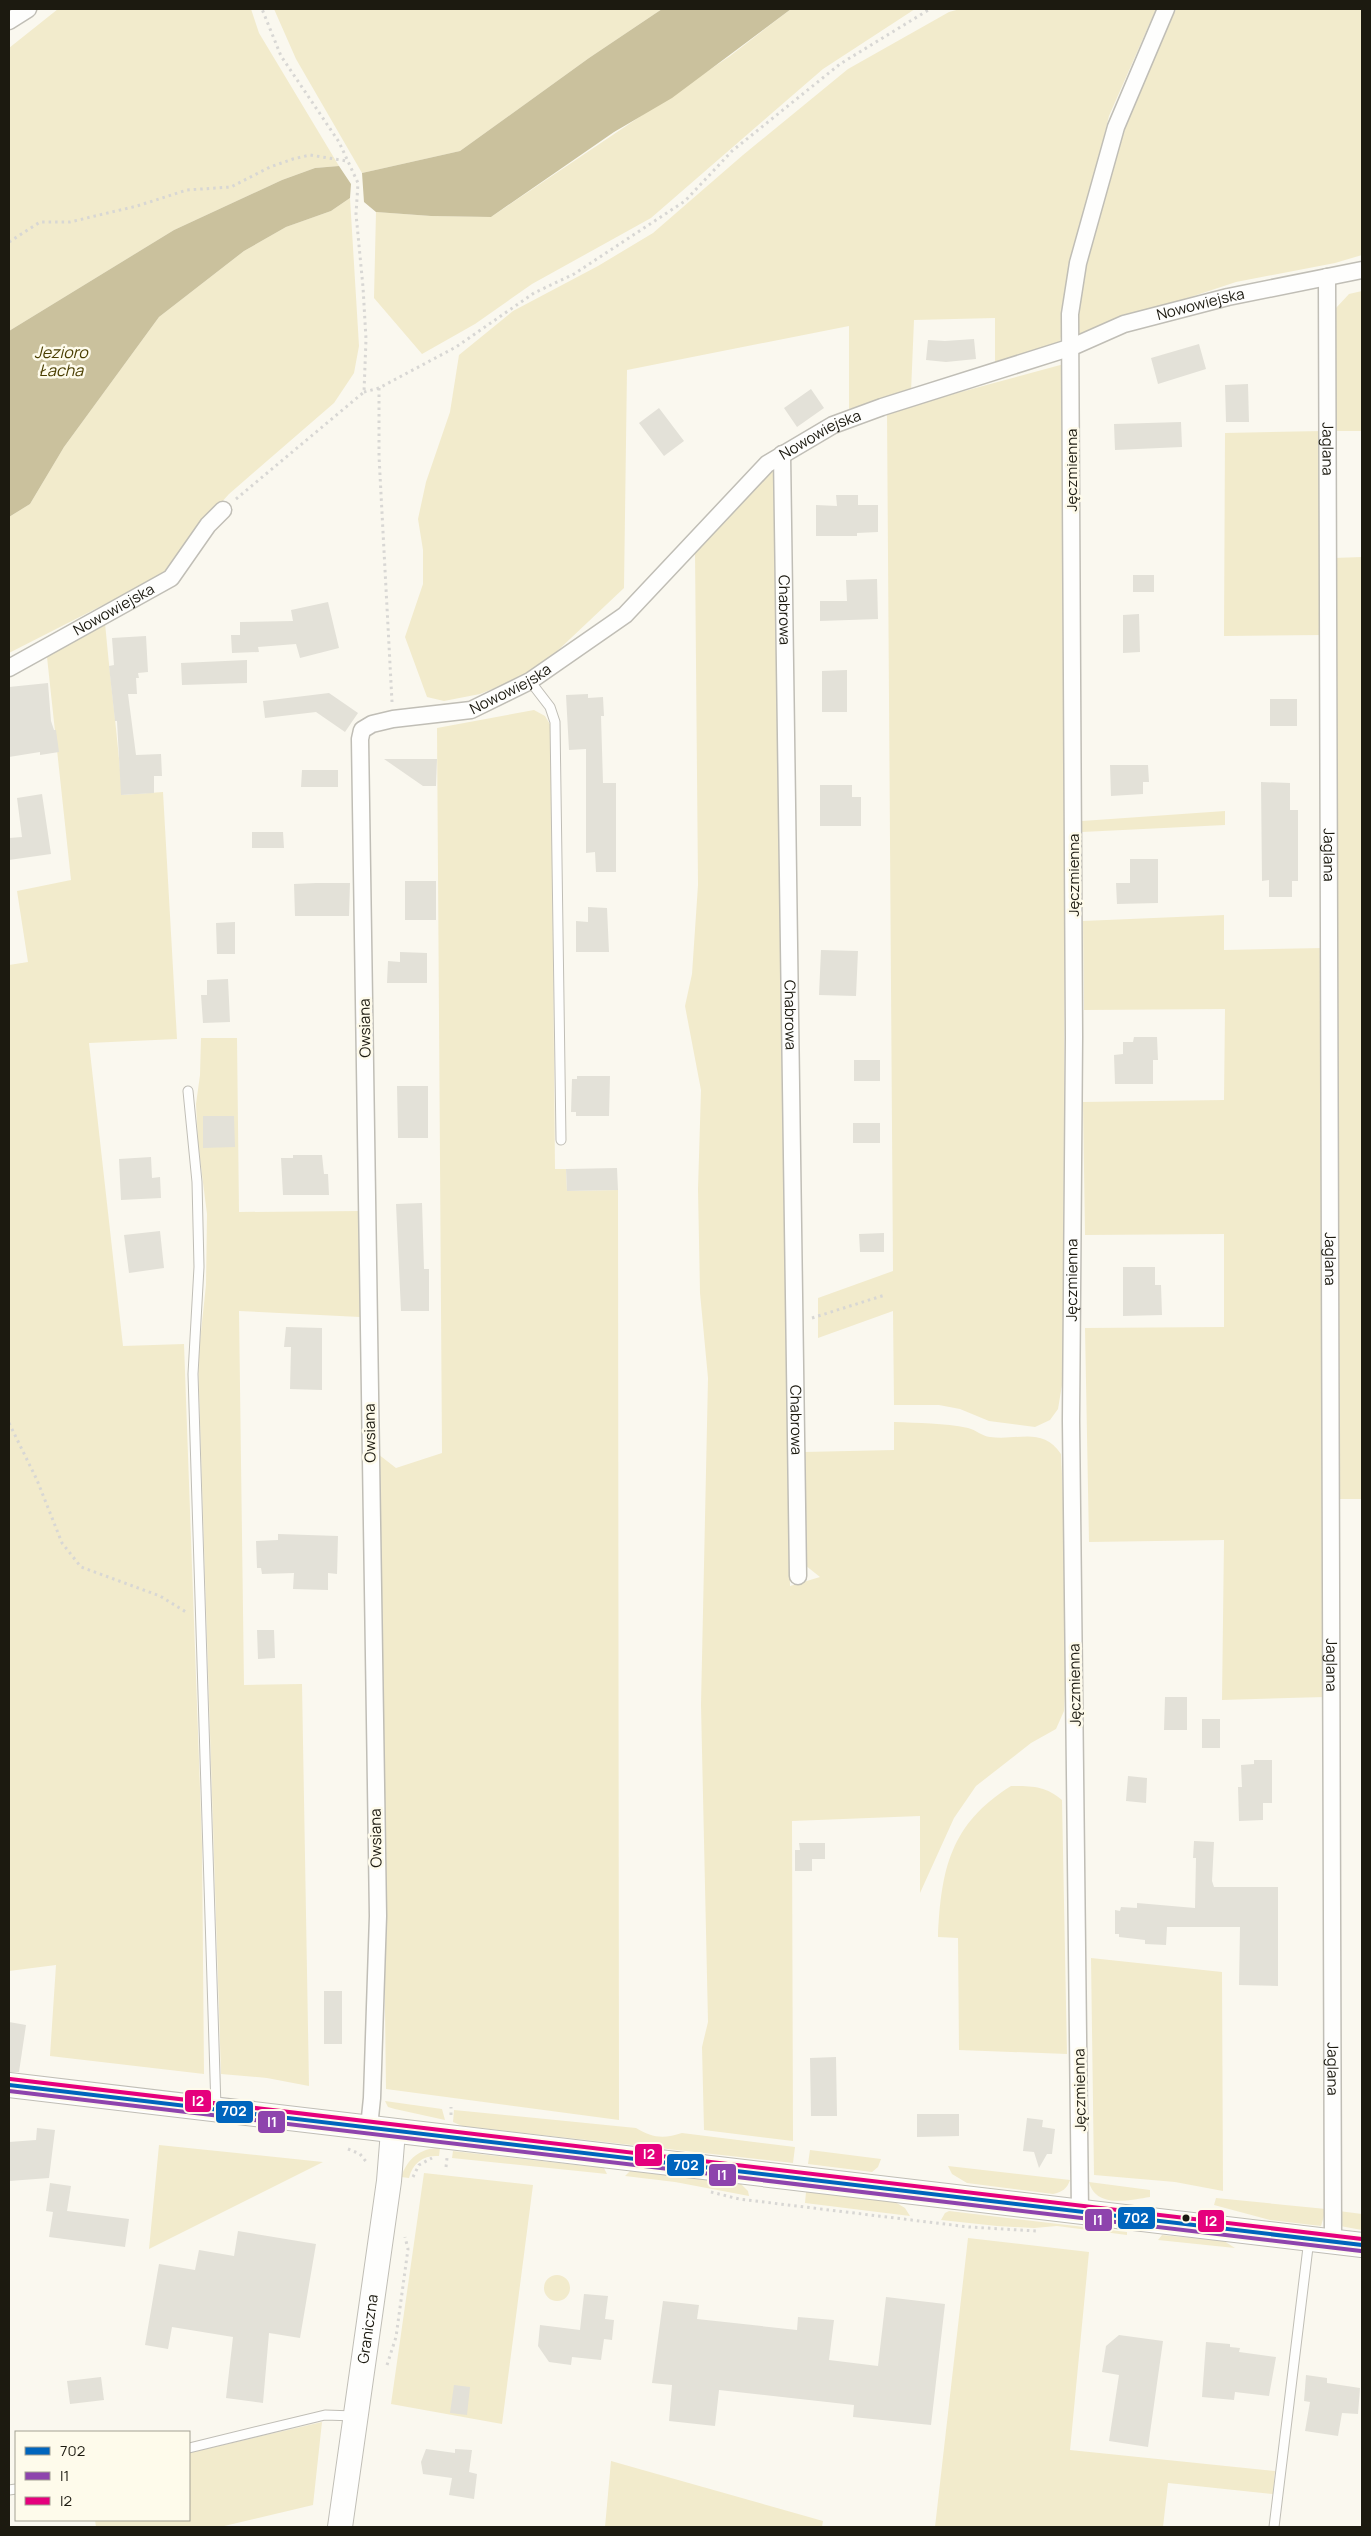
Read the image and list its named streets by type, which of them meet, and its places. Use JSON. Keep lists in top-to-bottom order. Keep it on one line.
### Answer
{"streets":{"main road":["Graniczna"],"street":["Nowowiejska","Jaglana","Jęczmienna","Chabrowa","Owsiana"]},"crossings":[["Nowowiejska","Jaglana"],["Nowowiejska","Jęczmienna"],["Nowowiejska","Chabrowa"],["Nowowiejska","Owsiana"]],"water":["Jezioro Łacha"],"lines":["transit line I2","transit line 702","transit line I1"],"legend":["702","I1","I2"]}
